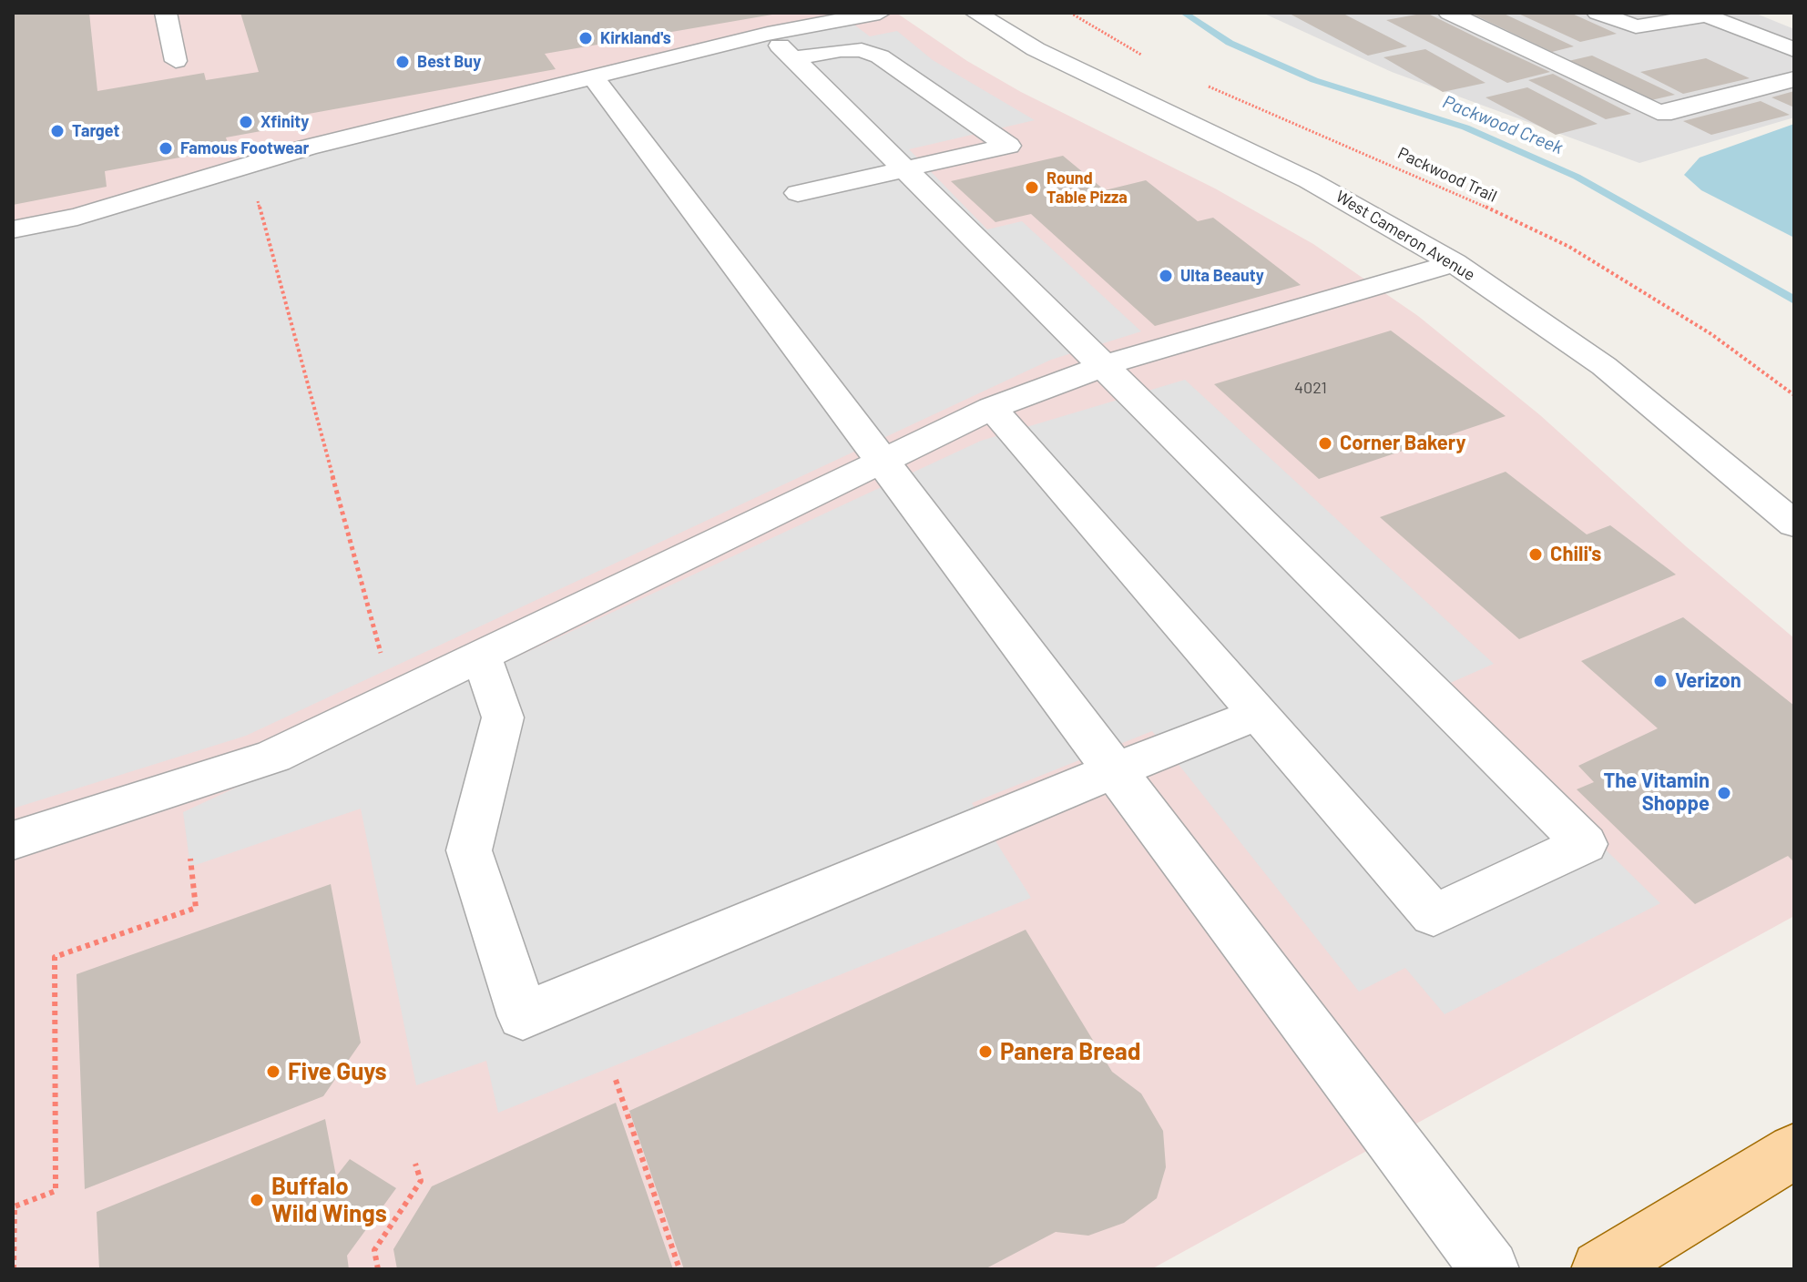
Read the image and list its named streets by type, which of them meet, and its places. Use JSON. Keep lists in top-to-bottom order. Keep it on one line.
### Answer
{"streets":{"street":["West Cameron Avenue"],"path":["Packwood Trail"]},"water":["Packwood Creek"],"places":["Kirkland's","Best Buy","Xfinity","Target","Famous Footwear","Round Table Pizza","Ulta Beauty","Corner Bakery","Chili's","Verizon","The Vitamin Shoppe","Panera Bread","Five Guys","Buffalo Wild Wings"],"house_numbers":["4021"]}
